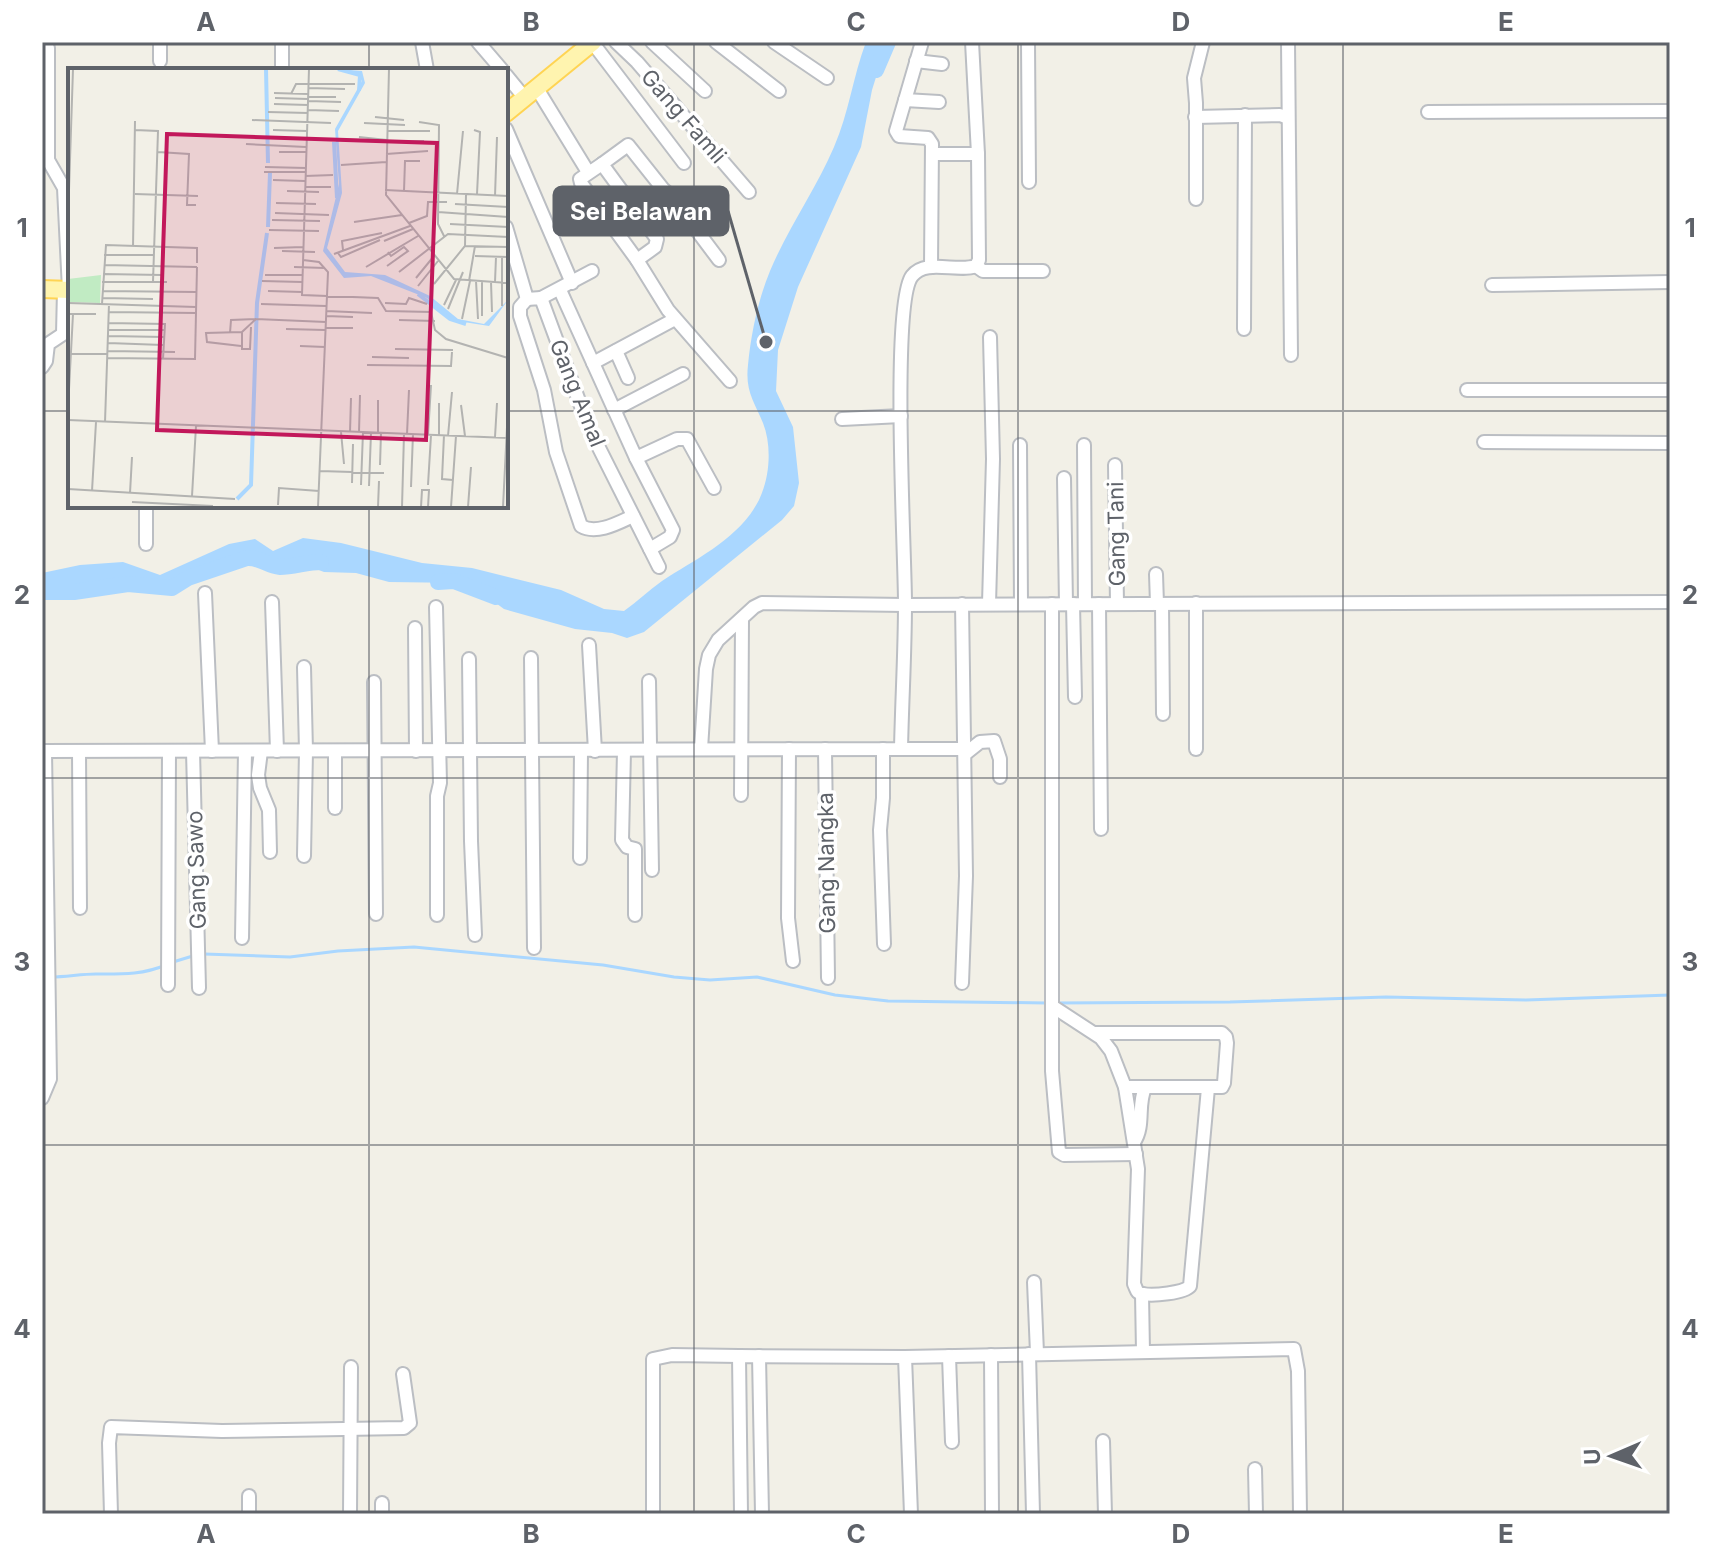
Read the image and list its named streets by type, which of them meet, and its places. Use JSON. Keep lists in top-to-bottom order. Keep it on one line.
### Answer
{"streets":{"street":["Gang Famli","Gang Amal","Gang Tani","Gang Nangka","Gang Sawo"]},"places":["Sei Belawan"],"north":"left","grid":{"columns":["A","B","C","D","E"],"rows":["1","2","3","4"]}}
